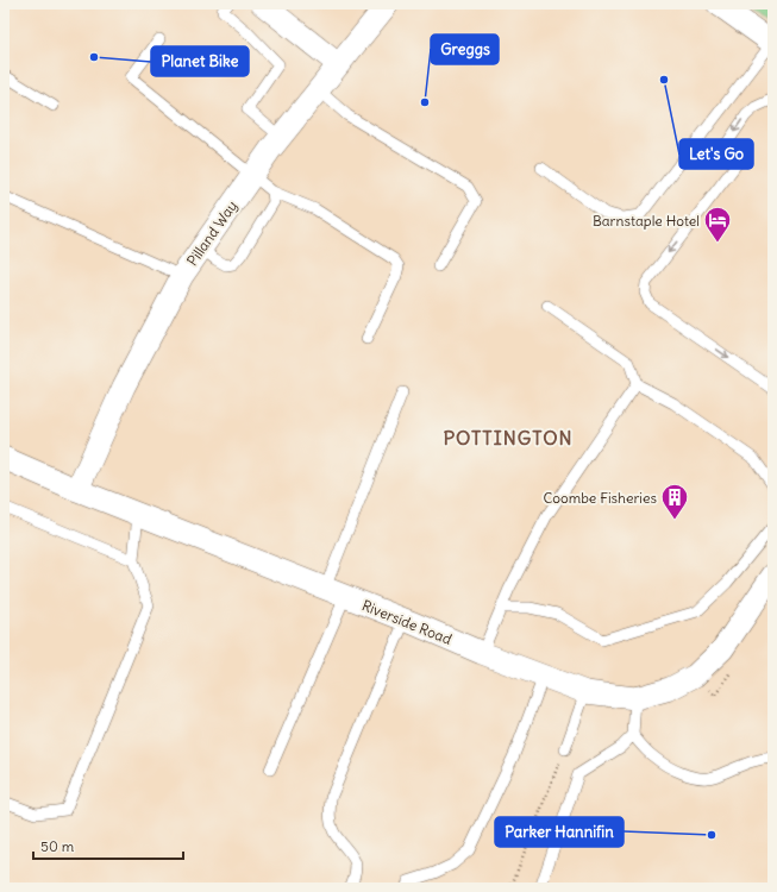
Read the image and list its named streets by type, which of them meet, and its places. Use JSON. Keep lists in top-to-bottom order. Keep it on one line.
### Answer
{"streets":{"street":["Pilland Way","Riverside Road"]},"crossings":[["Pilland Way","Riverside Road"]],"districts":["POTTINGTON"],"places":{"other":["Planet Bike","Let's Go","Greggs","Parker Hannifin"],"hotel":["Barnstaple Hotel"],"building":["Coombe Fisheries"]},"scale_bar":"50 m"}
